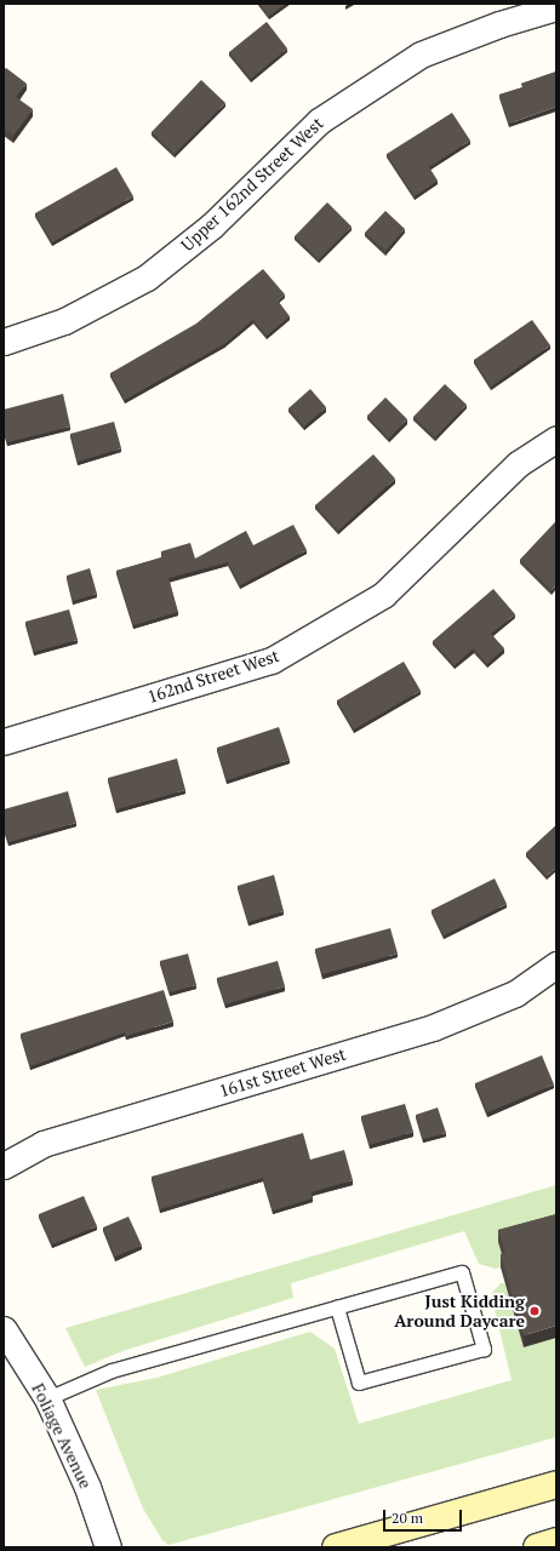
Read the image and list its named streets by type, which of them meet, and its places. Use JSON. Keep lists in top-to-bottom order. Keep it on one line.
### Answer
{"streets":{"street":["Upper 162nd Street West","162nd Street West","161st Street West","Foliage Avenue"]},"places":["Just Kidding Around Daycare"],"scale_bar":"20 m"}
